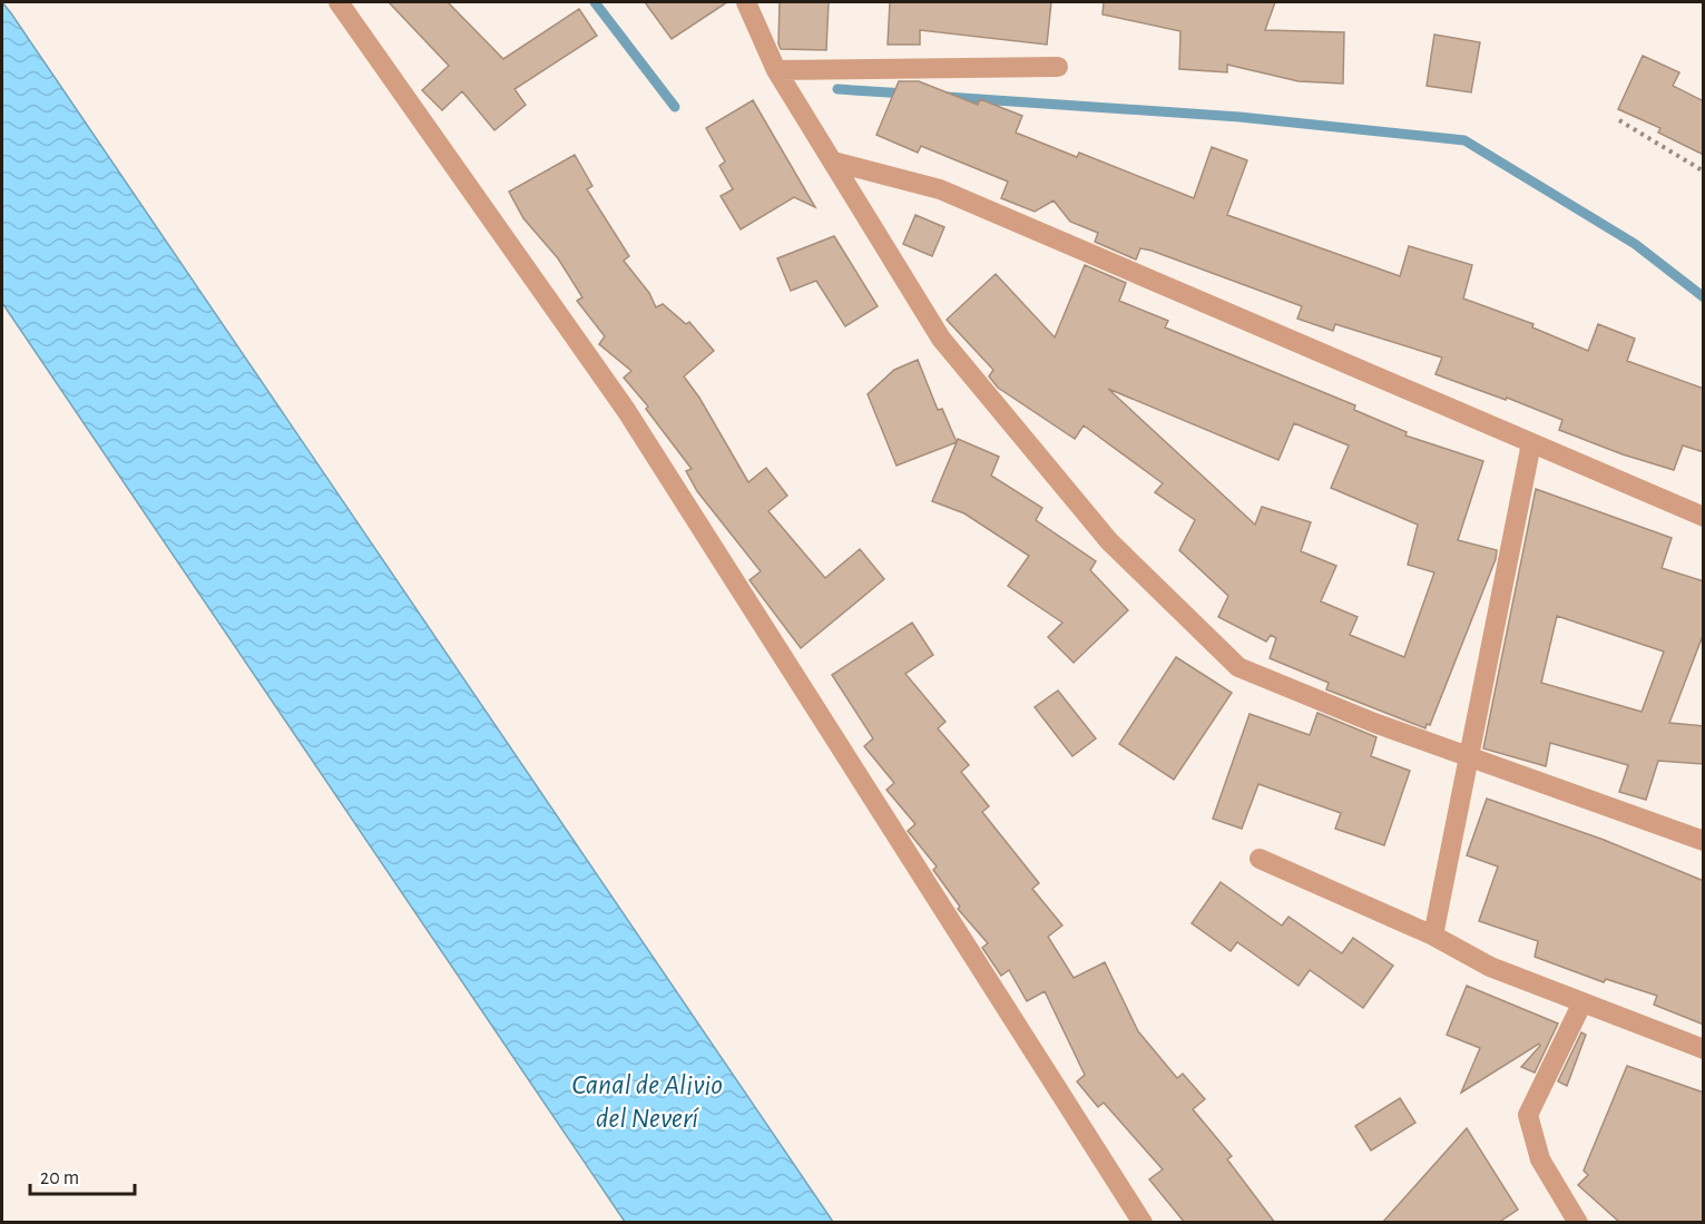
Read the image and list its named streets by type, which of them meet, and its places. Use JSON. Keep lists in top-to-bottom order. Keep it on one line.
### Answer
{"water":["Canal de Alivio del Neverí"],"scale_bar":"20 m"}
